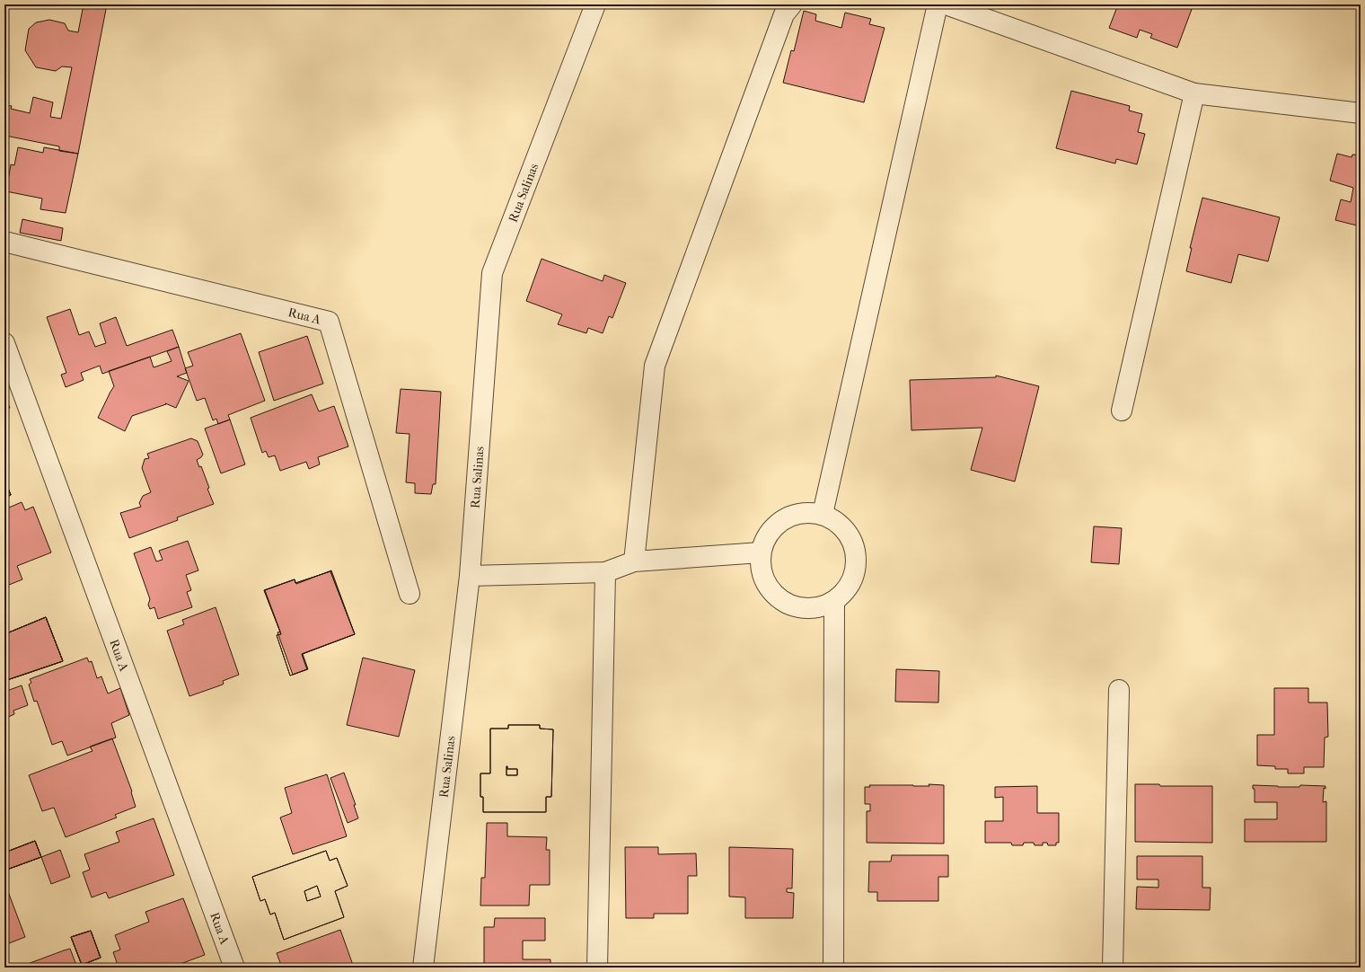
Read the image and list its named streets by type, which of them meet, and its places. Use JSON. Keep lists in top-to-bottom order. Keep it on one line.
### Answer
{"streets":{"street":["Rua Salinas","Rua A"]}}
